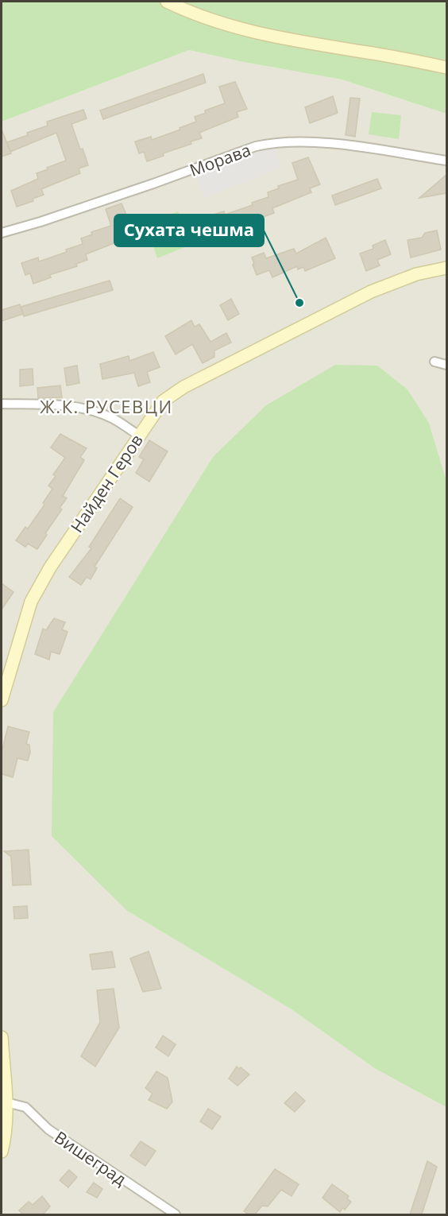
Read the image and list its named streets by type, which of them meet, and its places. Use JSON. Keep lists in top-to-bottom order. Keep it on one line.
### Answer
{"streets":{"street":["Морава","Найден Геров","Вишеград"]},"districts":["Ж.К. РУСЕВЦИ"],"places":["Сухата чешма"]}
